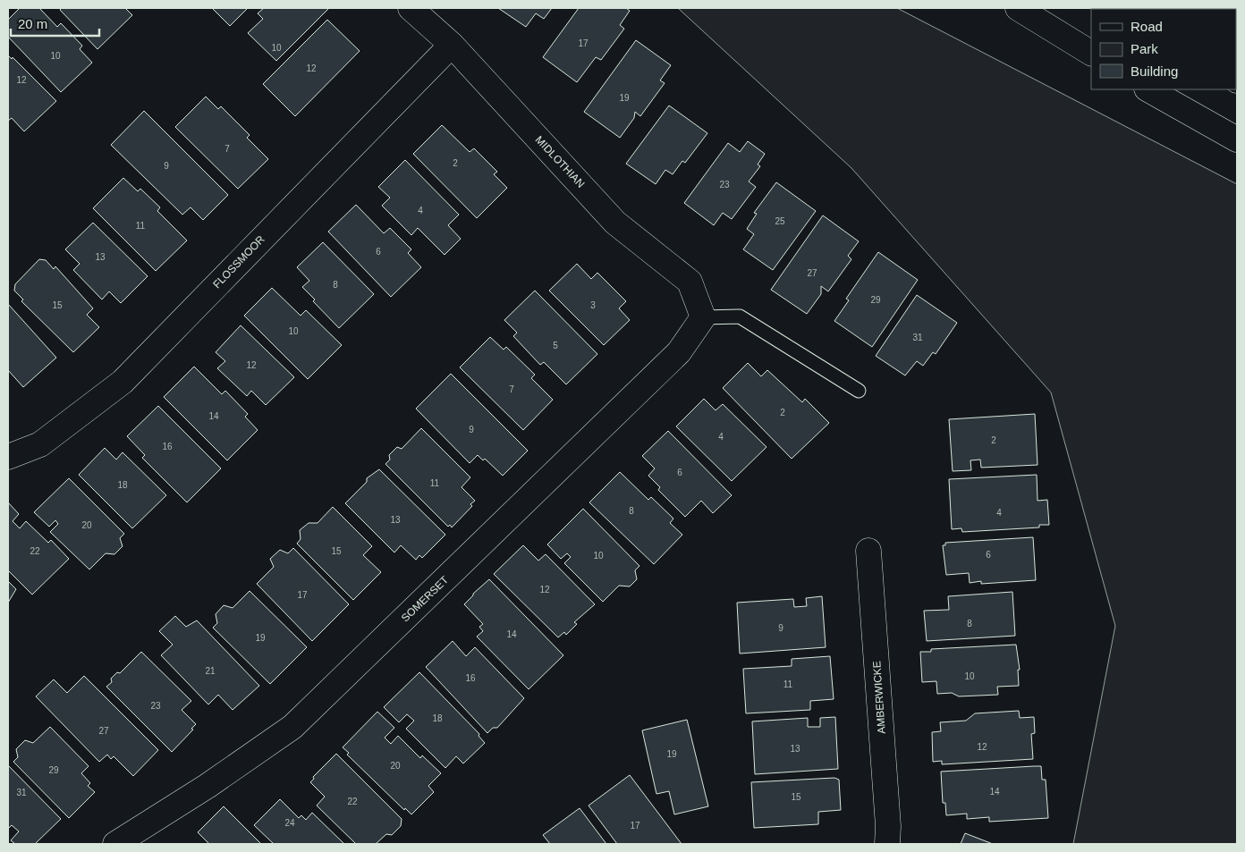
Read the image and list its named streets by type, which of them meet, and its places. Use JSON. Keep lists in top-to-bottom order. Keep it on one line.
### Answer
{"streets":{"street":["MIDLOTHIAN","FLOSSMOOR","SOMERSET","AMBERWICKE"]},"crossings":[["MIDLOTHIAN","FLOSSMOOR"],["MIDLOTHIAN","SOMERSET"]],"house_numbers":["17","10","10","12","12","19","7","2","9","23","4","25","11","6","13","27","8","29","15","3","10","31","5","12","7","2","14","9","4","2","16","6","11","18","8","4","13","20","22","15","6","10","12","17","8","9","14","19","21","10","16","11","23","18","27","12","13","19","20","29","14","31","15","22","24","17"],"legend":["Road","Park","Building"],"scale_bar":"20 m"}
